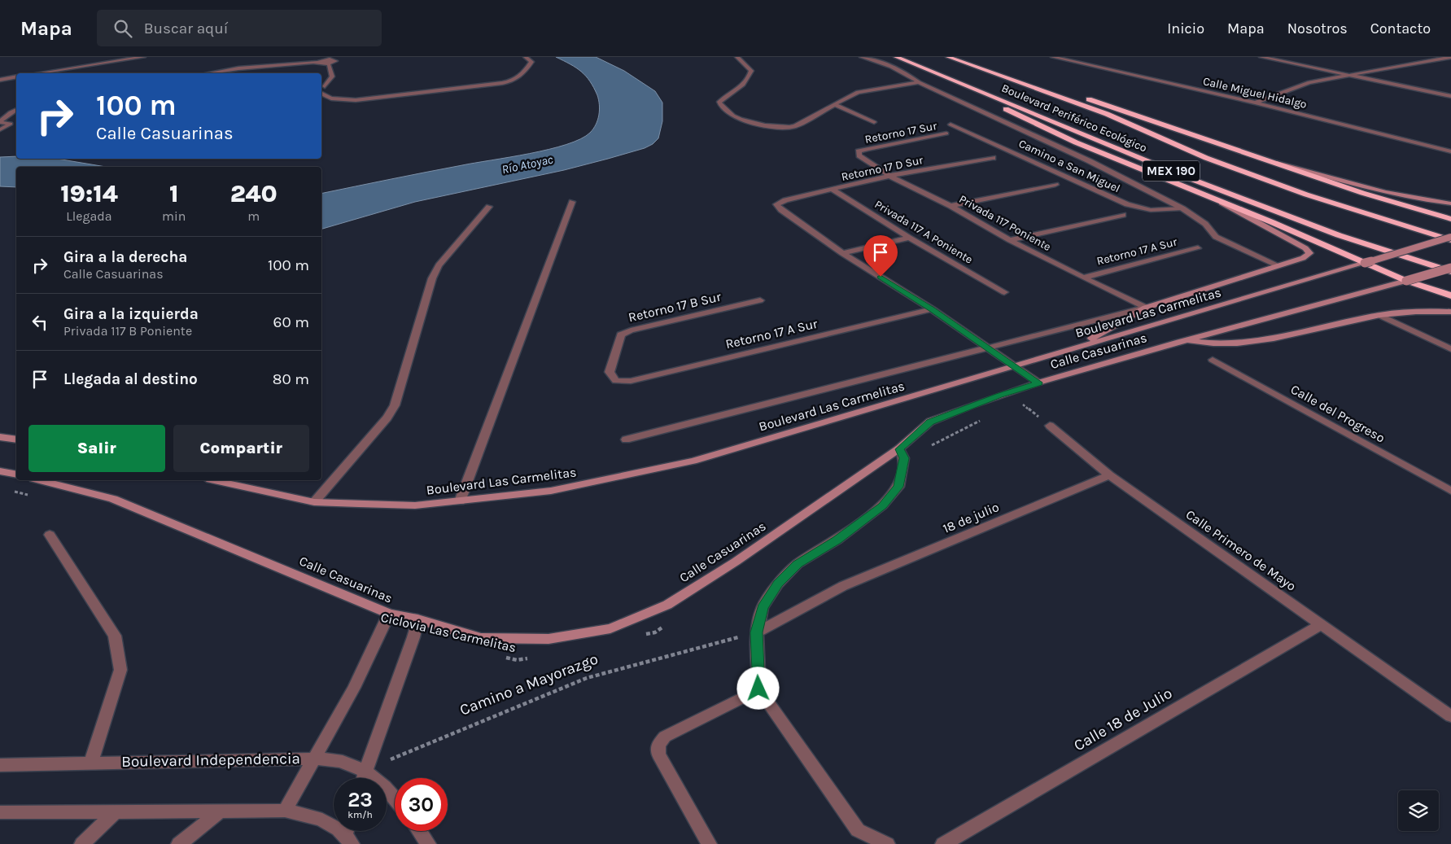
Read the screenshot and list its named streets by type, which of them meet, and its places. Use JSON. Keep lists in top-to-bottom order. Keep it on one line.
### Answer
{"streets":{"highway":["Boulevard Periférico Ecológico","MEX 190"],"main road":["Boulevard Las Carmelitas","Calle Casuarinas"],"street":["Calle Miguel Hidalgo","Retorno 17 Sur","Camino a San Miguel","Retorno 17 D Sur","Privada 117 Poniente","Privada 117 A Poniente","Retorno 17 A Sur","Retorno 17 B Sur","Calle del Progreso","18 de julio","Calle Primero de Mayo","Calle 18 de Julio","Boulevard Independencia"],"path":["Ciclovia Las Carmelitas","Camino a Mayorazgo"]},"crossings":[["Retorno 17 Sur","Privada 117 Poniente"],["Retorno 17 D Sur","Privada 117 Poniente"],["Retorno 17 D Sur","Privada 117 A Poniente"],["Privada 117 Poniente","Retorno 17 A Sur"],["Retorno 17 A Sur","Retorno 17 B Sur"],["18 de julio","Calle Primero de Mayo"],["18 de julio","Camino a Mayorazgo"],["Calle Primero de Mayo","Calle 18 de Julio"],["Camino a Mayorazgo","Boulevard Independencia"]],"water":["Río Atoyac"],"page":{"header":"Mapa","search":"Buscar aquí","nav":["Inicio","Mapa","Nosotros","Contacto"],"turn":["100 m","Calle Casuarinas"],"eta":["19:14","Llegada","1","min","240","m"],"list":[{"name":"Gira a la derecha","note":"Calle Casuarinas","value":"100 m"},{"name":"Gira a la izquierda","note":"Privada 117 B Poniente","value":"60 m"},{"name":"Llegada al destino","value":"80 m"}],"buttons":["Salir","Compartir"],"speed":"23 km/h","limit":"30"}}
